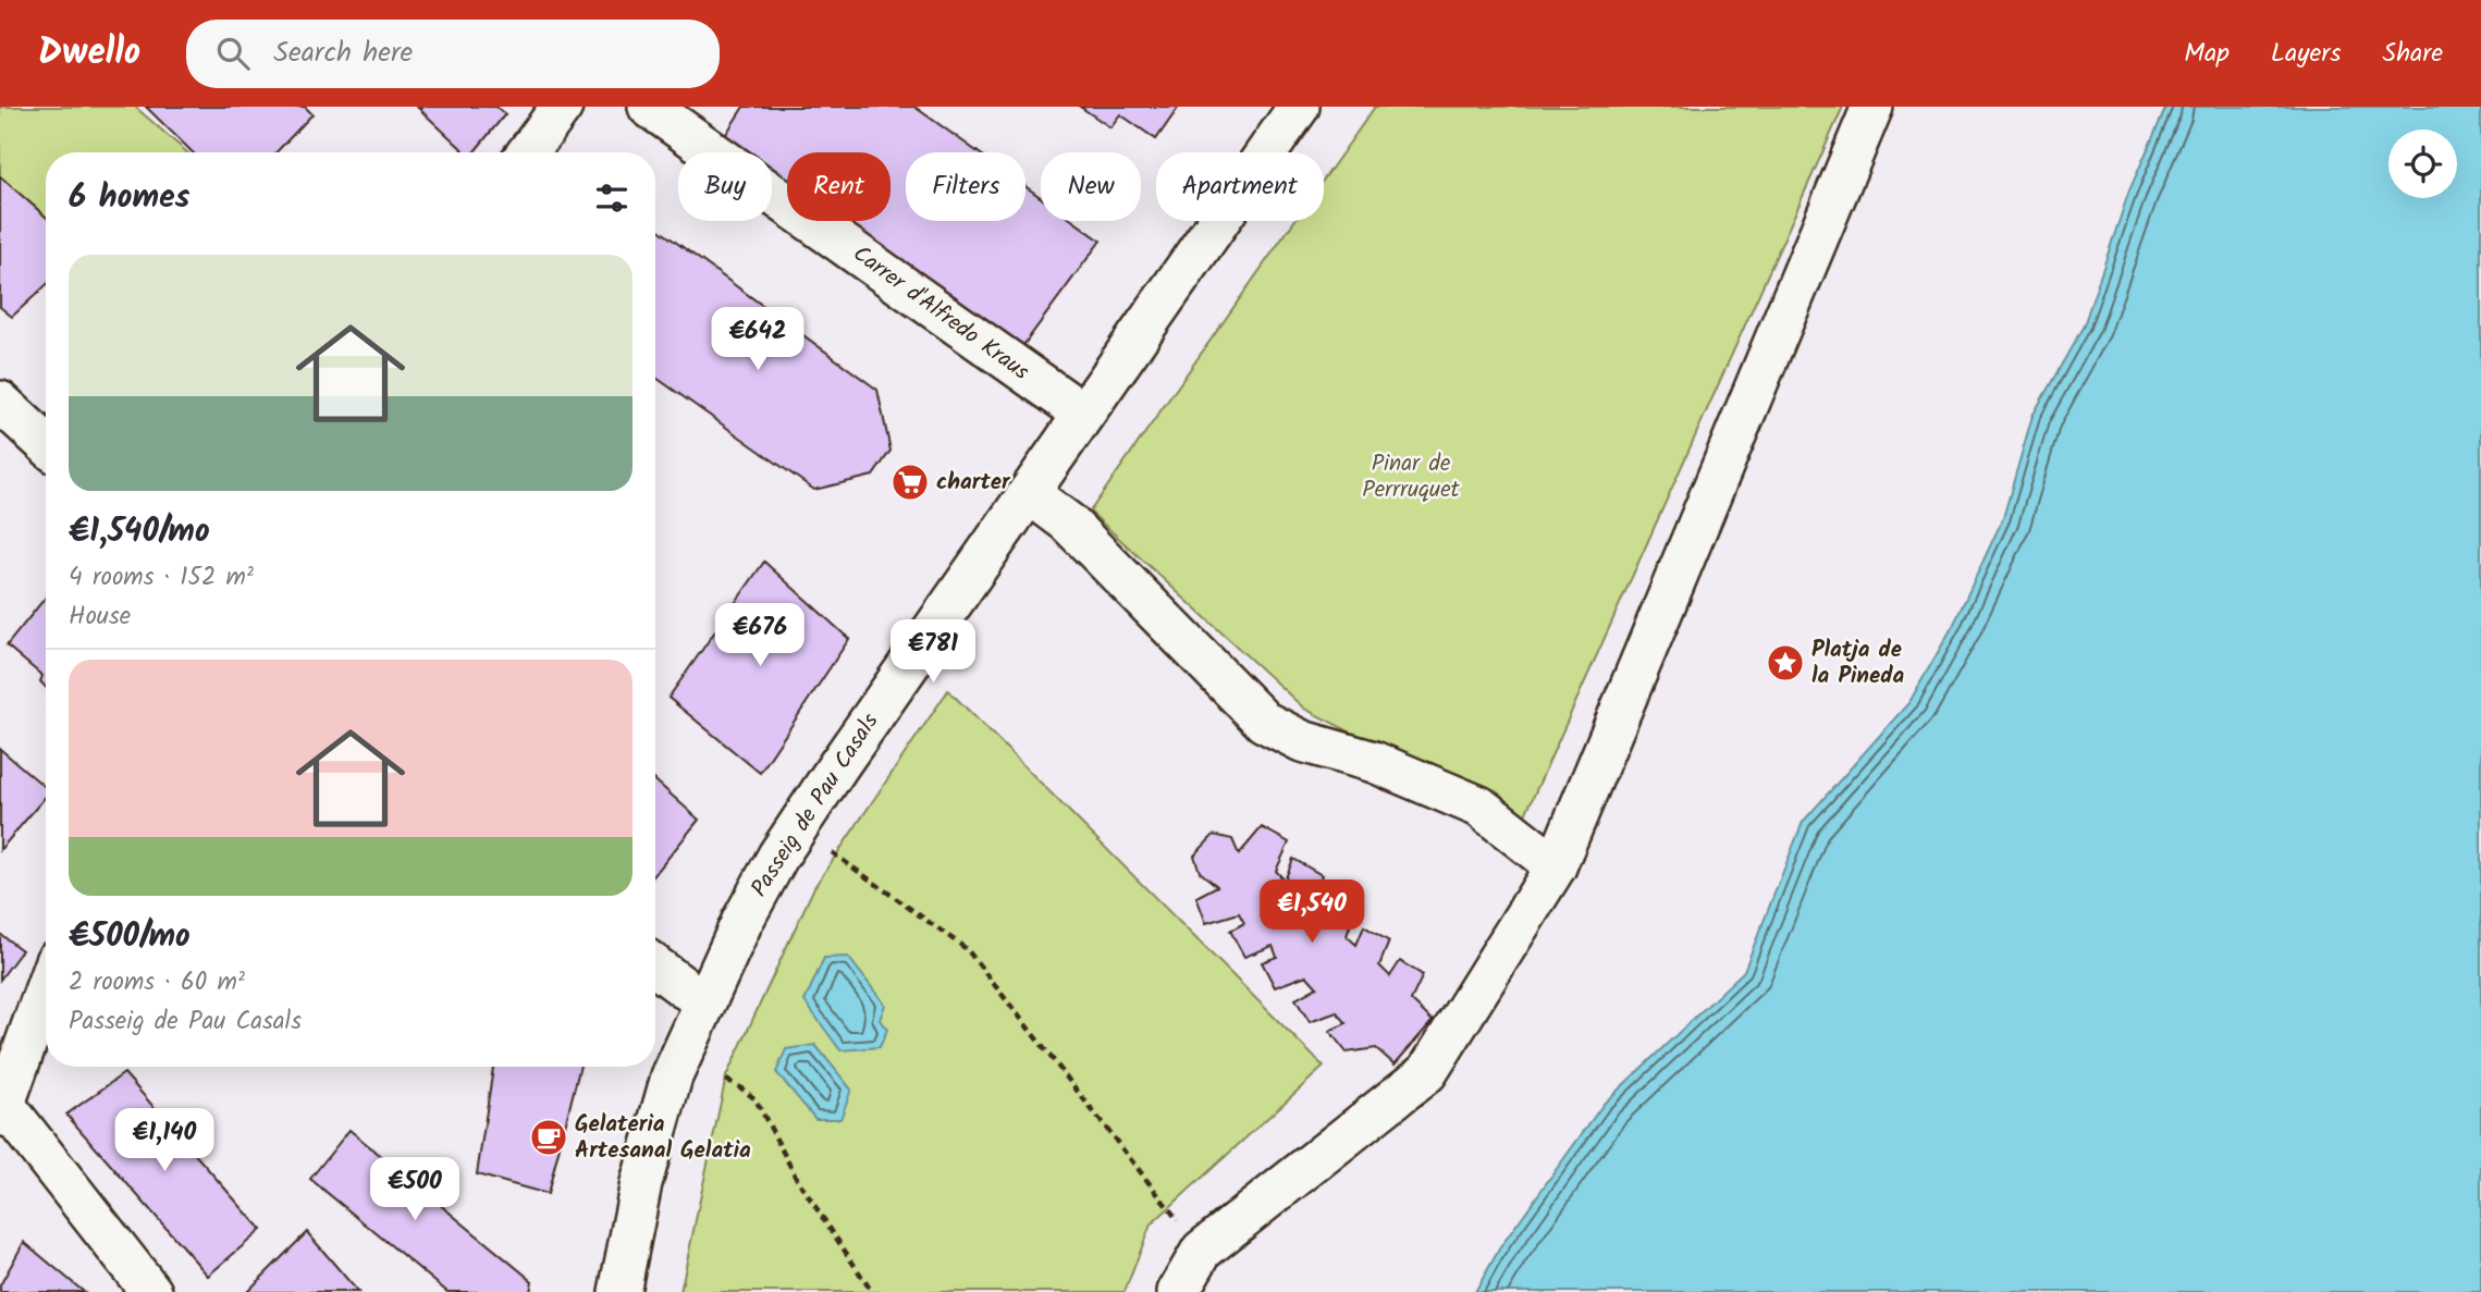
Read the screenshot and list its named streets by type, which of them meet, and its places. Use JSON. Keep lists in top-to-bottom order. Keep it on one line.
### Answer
{"streets":{"street":["Carrer d'Alfredo Kraus","Passeig de Pau Casals"]},"crossings":[["Carrer d'Alfredo Kraus","Passeig de Pau Casals"]],"parks":["Pinar de Perrruquet"],"places":{"supermarket":["charter"],"place":["Platja de la Pineda"],"cafe":["Gelateria Artesanal Gelatia"]},"page":{"header":"Dwello","search":"Search here","nav":["Map","Layers","Share"],"chip":["Buy","Rent","Filters","New","Apartment"],"heading":"6 homes","list":[{"name":"€1,540/mo","note":"4 rooms · 152 m² · House"},{"name":"€500/mo","note":"2 rooms · 60 m² · Passeig de Pau Casals"}],"price":["€642","€676","€781","€1,540","€1,140","€500"]}}
